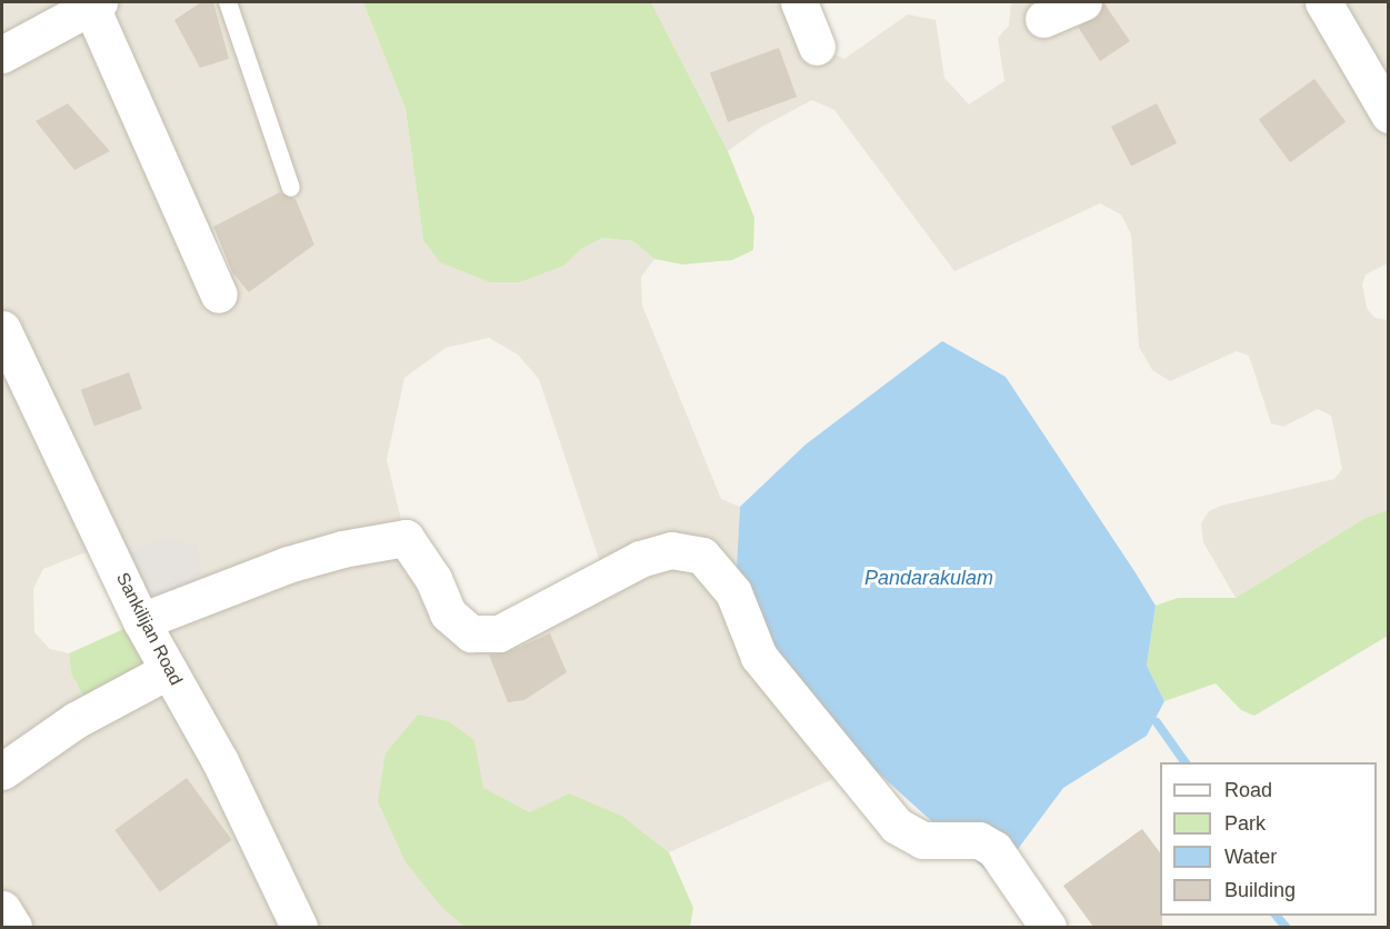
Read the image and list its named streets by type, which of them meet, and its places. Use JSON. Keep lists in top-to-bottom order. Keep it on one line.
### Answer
{"streets":{"street":["Sankilijan Road"]},"water":["Pandarakulam"],"legend":["Road","Park","Water","Building"]}
